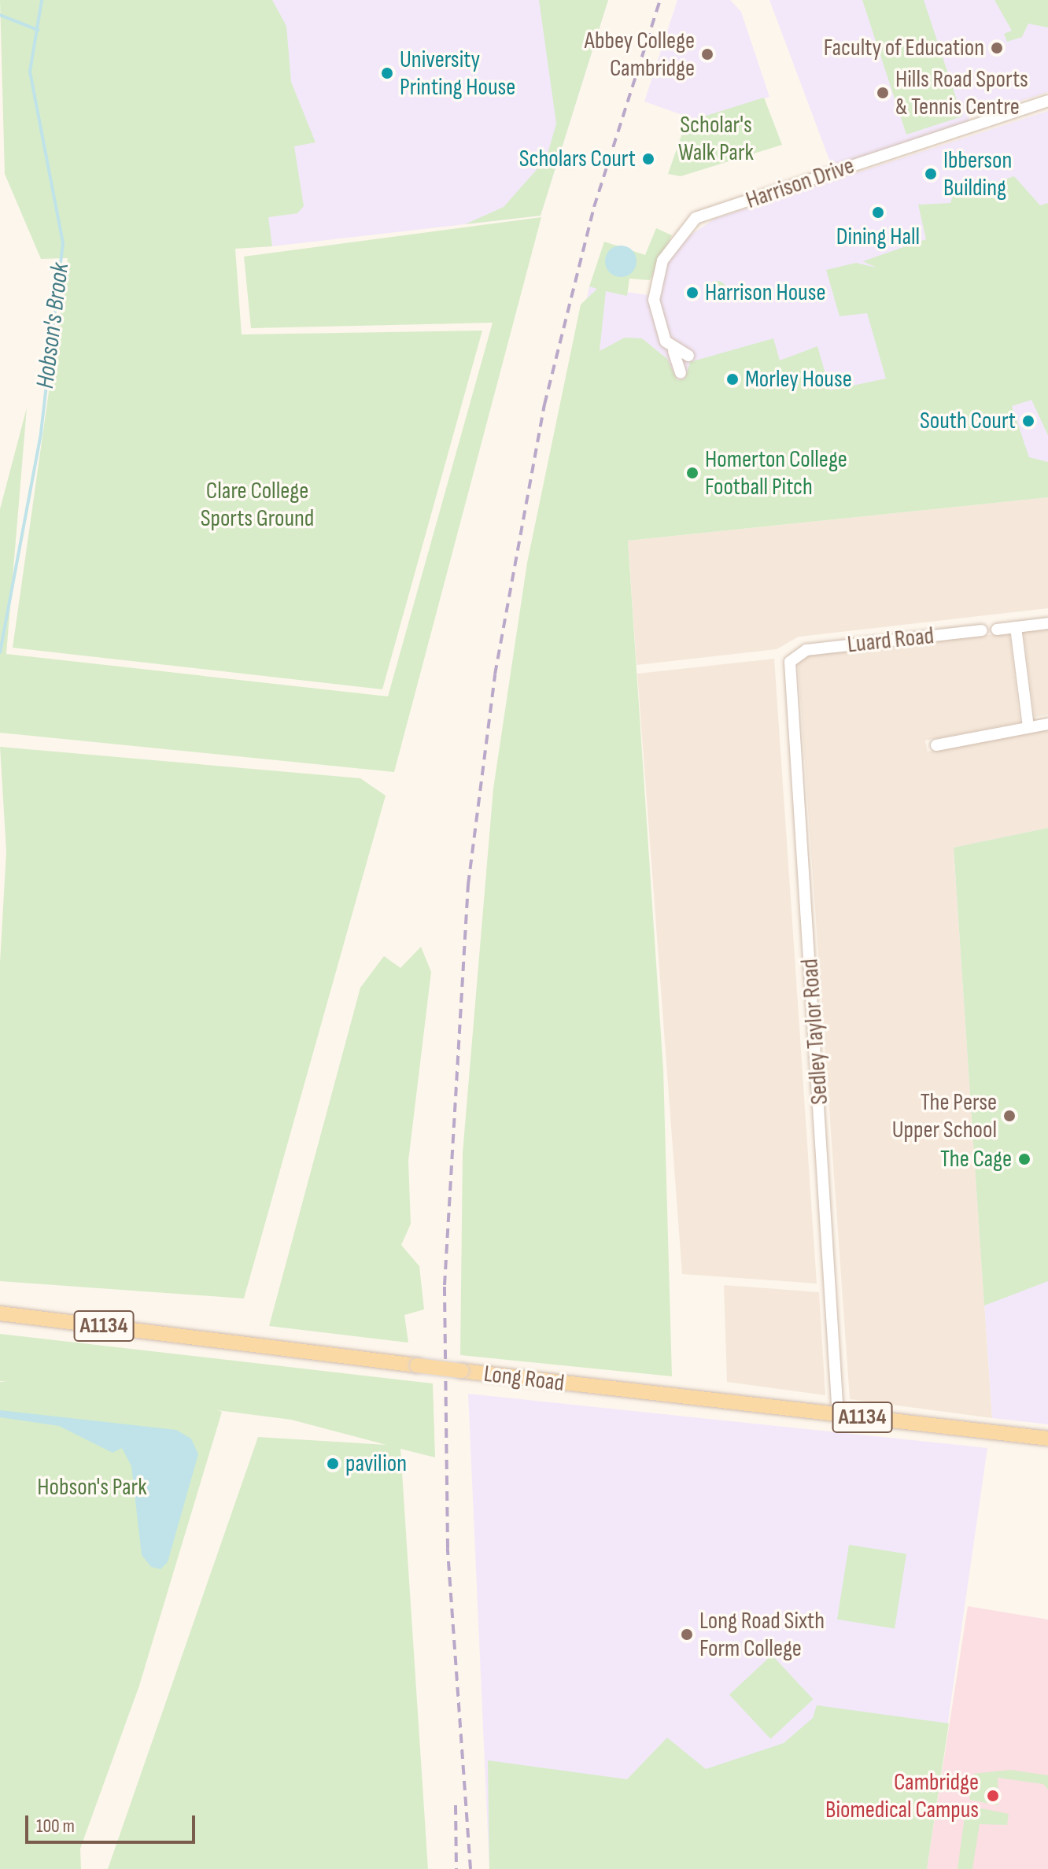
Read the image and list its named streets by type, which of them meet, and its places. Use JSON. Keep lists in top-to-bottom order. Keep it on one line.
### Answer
{"streets":{"main road":["A1134","Long Road"],"street":["Harrison Drive","Luard Road","Sedley Taylor Road"]},"crossings":[["Luard Road","Sedley Taylor Road"],["Sedley Taylor Road","Long Road"]],"water":["Hobson's Brook"],"parks":["Scholar's Walk Park","Clare College Sports Ground","Hobson's Park"],"places":["Faculty of Education","Abbey College Cambridge","University Printing House","Hills Road Sports & Tennis Centre","Scholars Court","Ibberson Building","Dining Hall","Harrison House","Morley House","South Court","Homerton College Football Pitch","The Perse Upper School","The Cage","pavilion","Long Road Sixth Form College","Cambridge Biomedical Campus"],"scale_bar":"100 m"}
